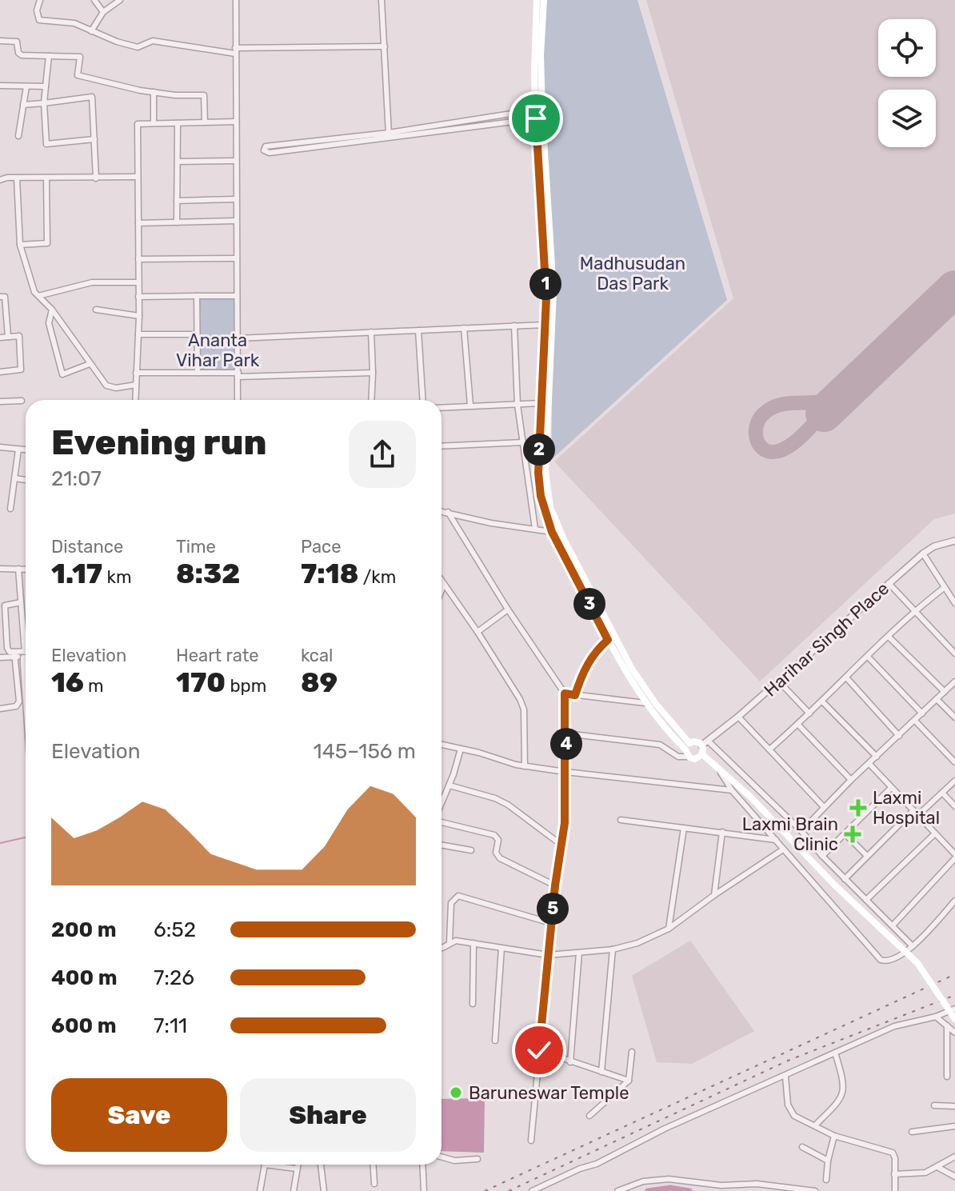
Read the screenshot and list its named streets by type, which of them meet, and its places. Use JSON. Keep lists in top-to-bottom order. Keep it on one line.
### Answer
{"streets":{"street":["Harihar Singh Place"]},"parks":["Madhusudan Das Park","Ananta Vihar Park"],"places":{"health":["Laxmi Hospital","Laxmi Brain Clinic"],"other":["Baruneswar Temple"]},"page":{"pins":["1","2","3","4","5"],"heading":["Evening run","21:07"],"stats":[["Distance","1.17 km"],["Time","8:32"],["Pace","7:18 /km"],["Elevation","16 m"],["Heart rate","170 bpm"],["kcal","89"]],"chart":["Elevation","145–156 m"],"list":[{"name":"200 m","note":"6:52"},{"name":"400 m","note":"7:26"},{"name":"600 m","note":"7:11"}],"buttons":["Save","Share"]}}
